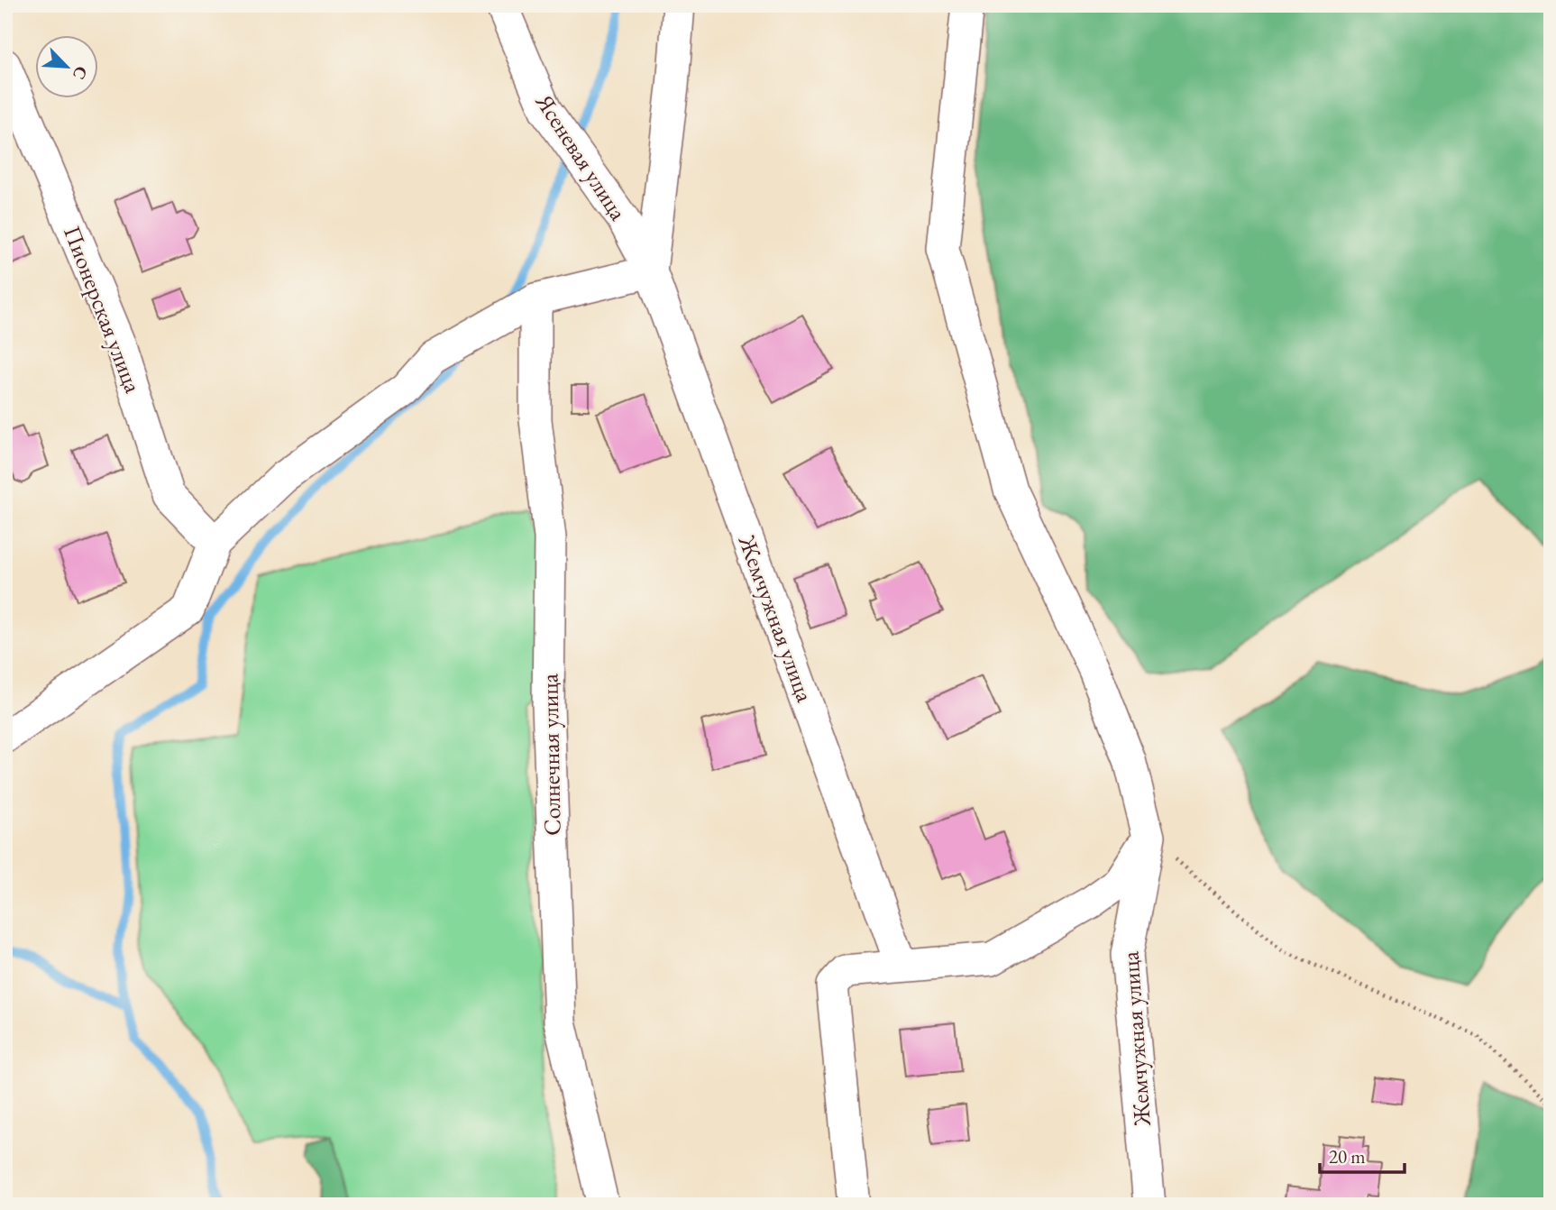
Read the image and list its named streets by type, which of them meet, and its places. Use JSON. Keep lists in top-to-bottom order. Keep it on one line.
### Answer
{"streets":{"street":["Ясеневая улица","Пионерская улица","Жемчужная улица","Солнечная улица"]},"crossings":[["Ясеневая улица","Жемчужная улица"]],"scale_bar":"20 m","north":"bottom right"}
